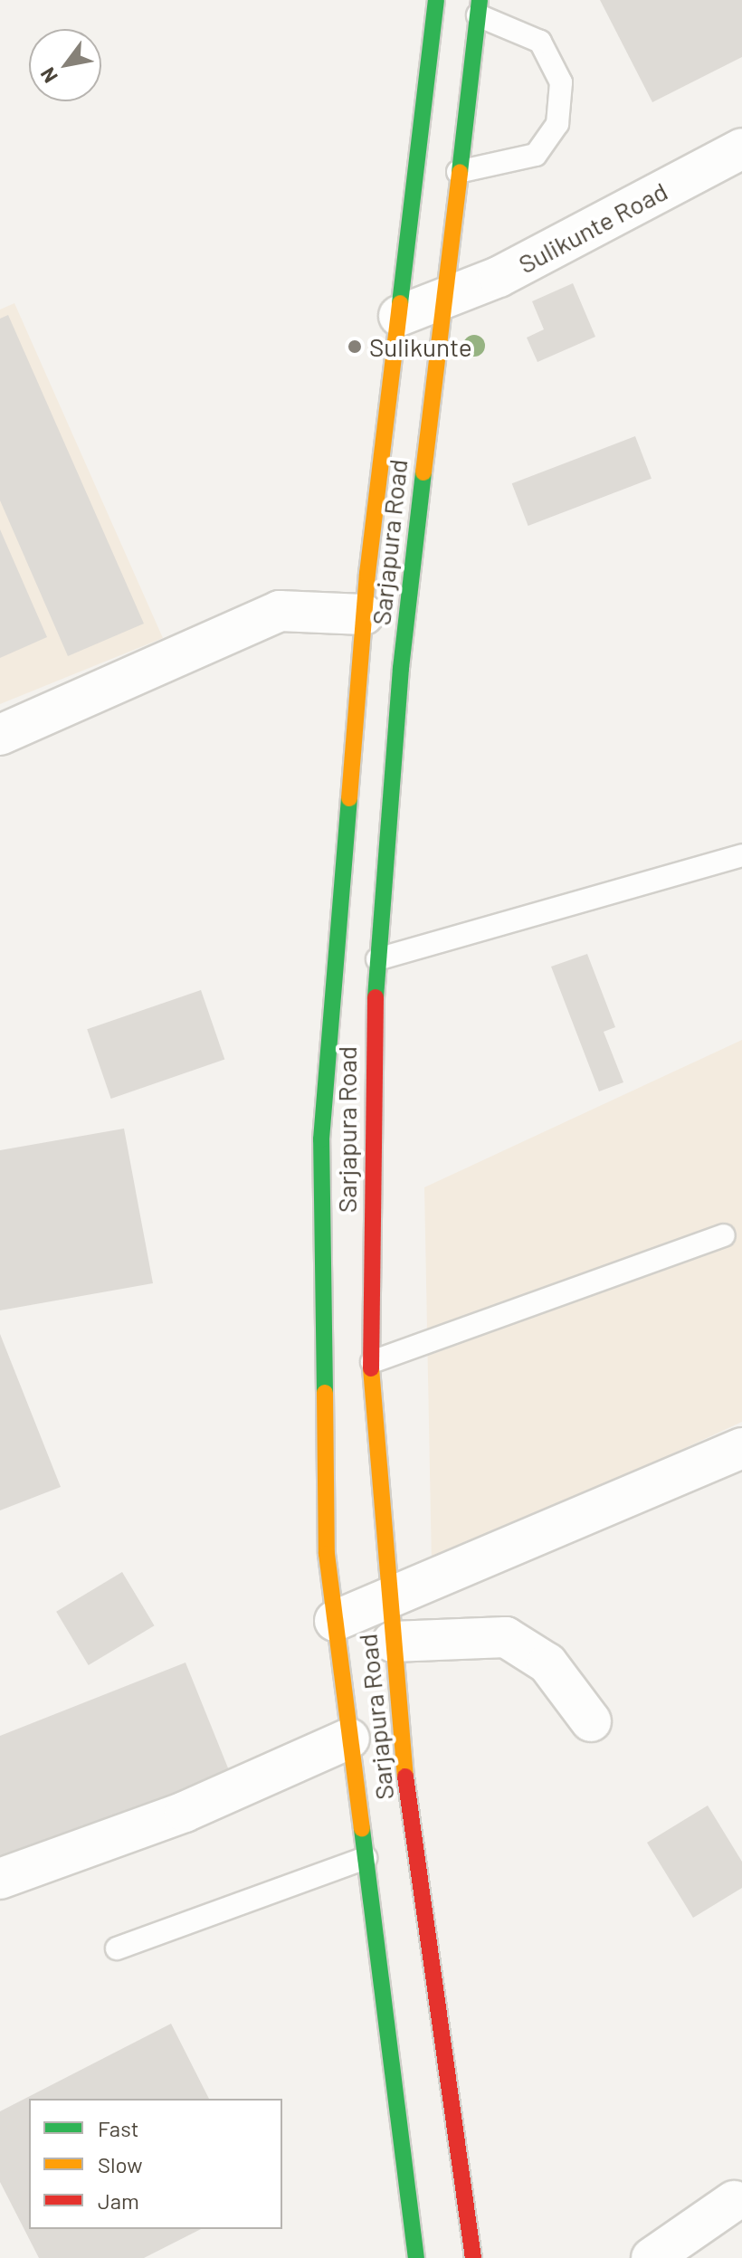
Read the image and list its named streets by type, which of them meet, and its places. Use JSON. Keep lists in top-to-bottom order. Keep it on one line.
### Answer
{"streets":{"main road":["Sarjapura Road"],"street":["Sulikunte Road"]},"crossings":[["Sulikunte Road","Sarjapura Road"]],"places":["Sulikunte"],"legend":["Fast","Slow","Jam"],"north":"bottom left"}
